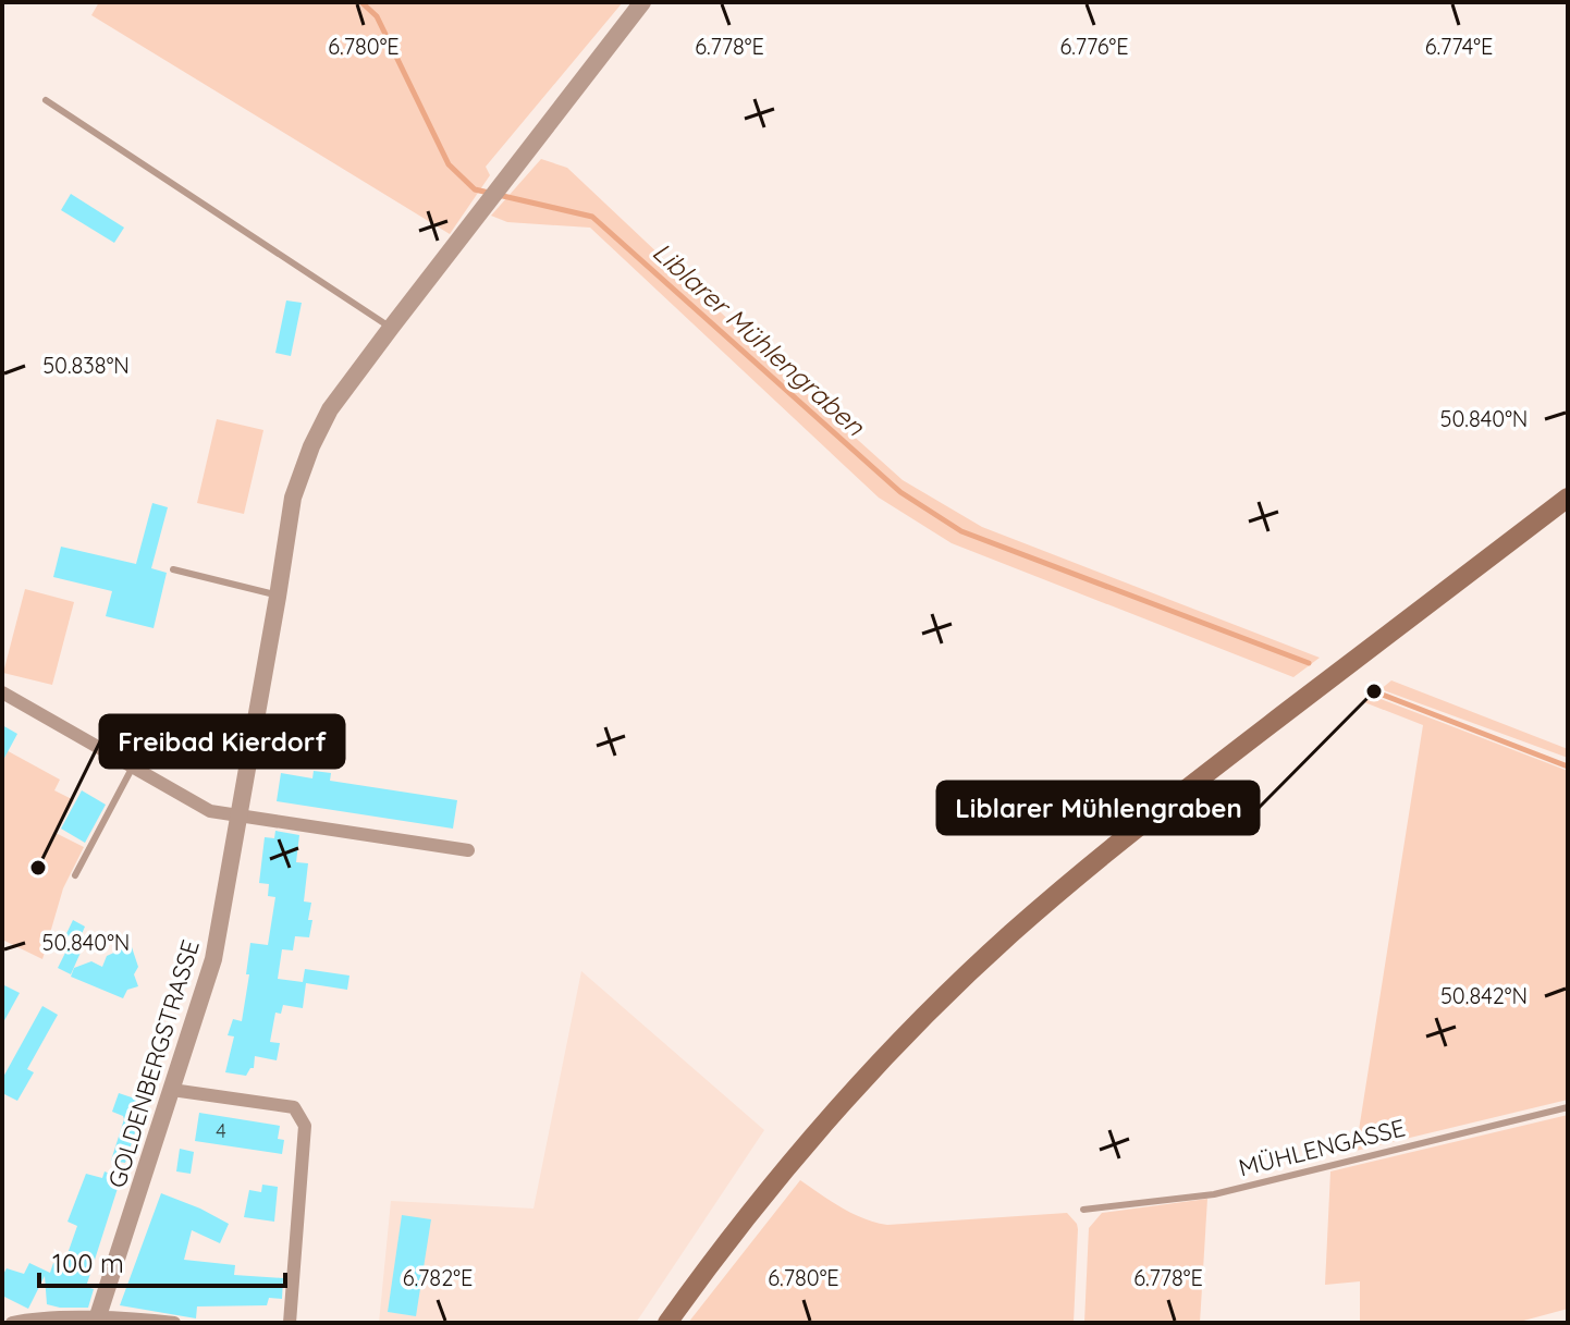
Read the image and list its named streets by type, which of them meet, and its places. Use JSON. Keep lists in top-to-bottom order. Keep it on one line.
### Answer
{"streets":{"street":["GOLDENBERGSTRASSE"],"lane":["MÜHLENGASSE"]},"water":["Liblarer Mühlengraben"],"places":["Liblarer Mühlengraben","Freibad Kierdorf"],"house_numbers":["4"],"scale_bar":"100 m","coordinates":["6.778°E","6.776°E","6.774°E","6.780°E","50.838°N","50.840°N","50.842°N","6.782°E"]}
